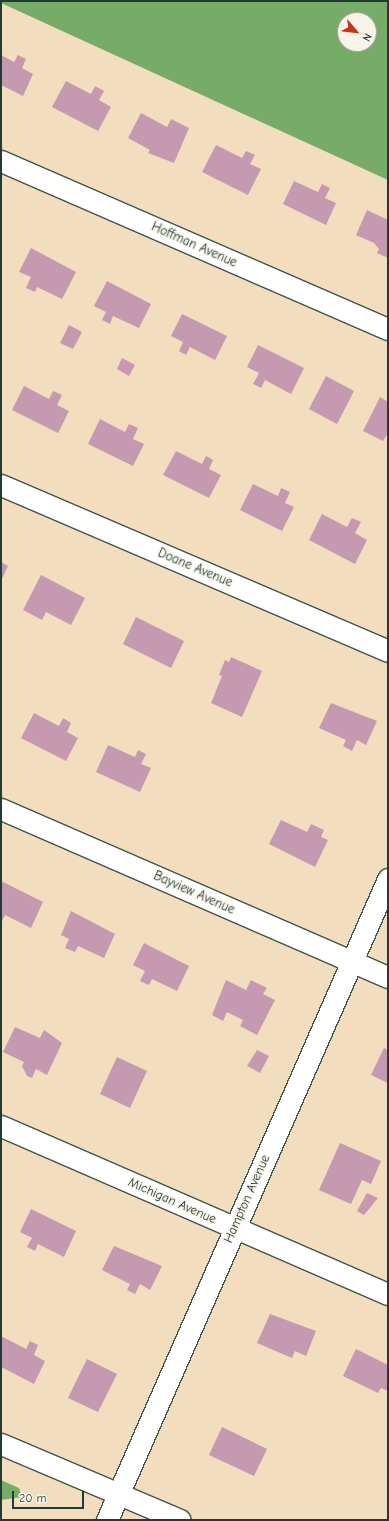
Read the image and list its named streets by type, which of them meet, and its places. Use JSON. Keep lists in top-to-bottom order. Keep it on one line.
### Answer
{"streets":{"street":["Hoffman Avenue","Doane Avenue","Bayview Avenue","Hampton Avenue","Michigan Avenue"]},"crossings":[["Bayview Avenue","Hampton Avenue"],["Hampton Avenue","Michigan Avenue"]],"scale_bar":"20 m","north":"bottom right"}
